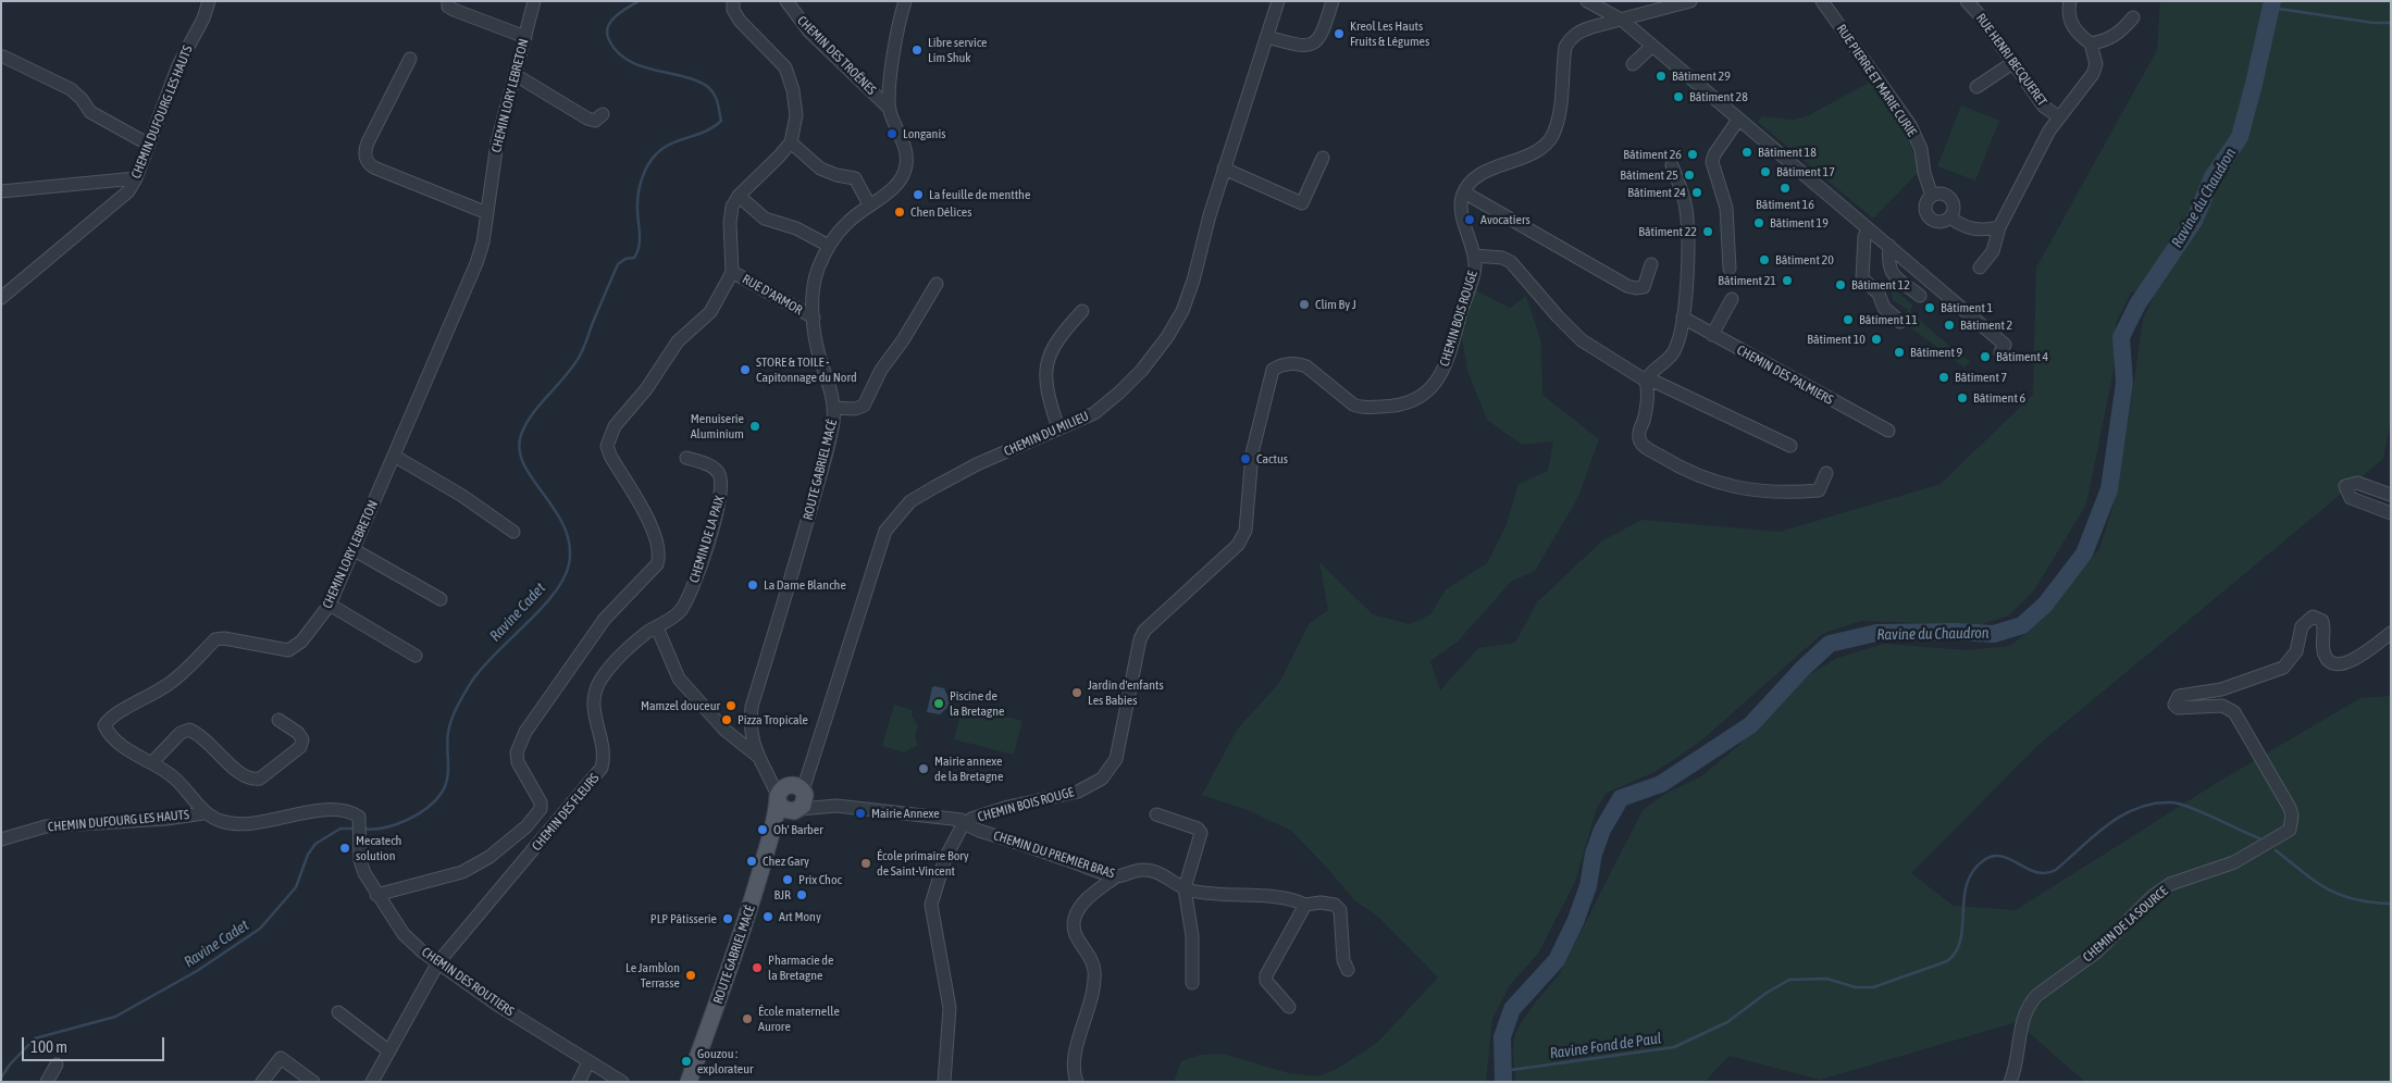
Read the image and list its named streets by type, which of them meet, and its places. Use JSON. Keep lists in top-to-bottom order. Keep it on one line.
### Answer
{"streets":{"main road":["ROUTE GABRIEL MACÉ"],"street":["CHEMIN DES TROËNES","RUE HENRI BECQUERET","RUE PIERRE ET MARIE CURIE","CHEMIN LORY LEBRETON","CHEMIN DUFOURG LES HAUTS","RUE D'ARMOR","CHEMIN BOIS ROUGE","CHEMIN DES PALMIERS","CHEMIN DU MILIEU","CHEMIN DE LA PAIX","CHEMIN DES FLEURS","CHEMIN DU PREMIER BRAS","CHEMIN DE LA SOURCE","CHEMIN DES ROUTIERS"]},"crossings":[["CHEMIN DES TROËNES","ROUTE GABRIEL MACÉ"],["CHEMIN LORY LEBRETON","CHEMIN DUFOURG LES HAUTS"],["CHEMIN LORY LEBRETON","CHEMIN DES ROUTIERS"],["CHEMIN DUFOURG LES HAUTS","CHEMIN DES ROUTIERS"],["RUE D'ARMOR","ROUTE GABRIEL MACÉ"],["CHEMIN BOIS ROUGE","CHEMIN DU MILIEU"],["CHEMIN BOIS ROUGE","ROUTE GABRIEL MACÉ"],["CHEMIN BOIS ROUGE","CHEMIN DU PREMIER BRAS"],["CHEMIN DU MILIEU","ROUTE GABRIEL MACÉ"],["CHEMIN DE LA PAIX","CHEMIN DES FLEURS"],["CHEMIN DES FLEURS","CHEMIN DES ROUTIERS"]],"water":["Ravine du Chaudron","Ravine Cadet","Ravine Fond de Paul"],"places":["Kreol Les Hauts Fruits & Légumes","Libre service Lim Shuk","Bâtiment 29","Bâtiment 28","Longanis","Bâtiment 18","Bâtiment 26","Bâtiment 17","Bâtiment 25","Bâtiment 16","Bâtiment 24","La feuille de mentthe","Chen Délices","Avocatiers","Bâtiment 19","Bâtiment 22","Bâtiment 20","Bâtiment 21","Bâtiment 12","Clim By J","Bâtiment 1","Bâtiment 11","Bâtiment 2","Bâtiment 10","Bâtiment 9","Bâtiment 4","STORE & TOILE - Capitonnage du Nord","Bâtiment 7","Bâtiment 6","Menuiserie Aluminium","Cactus","La Dame Blanche","Jardin d'enfants Les Babies","Piscine de la Bretagne","Mamzel douceur","Pizza Tropicale","Mairie annexe de la Bretagne","Mairie Annexe","Oh' Barber","Mecatech solution","Chez Gary","École primaire Bory de Saint-Vincent","Prix Choc","BJR","Art Mony","PLP Pâtisserie","Pharmacie de la Bretagne","Le Jamblon Terrasse","École maternelle Aurore","Gouzou : explorateur"],"scale_bar":"100 m"}
